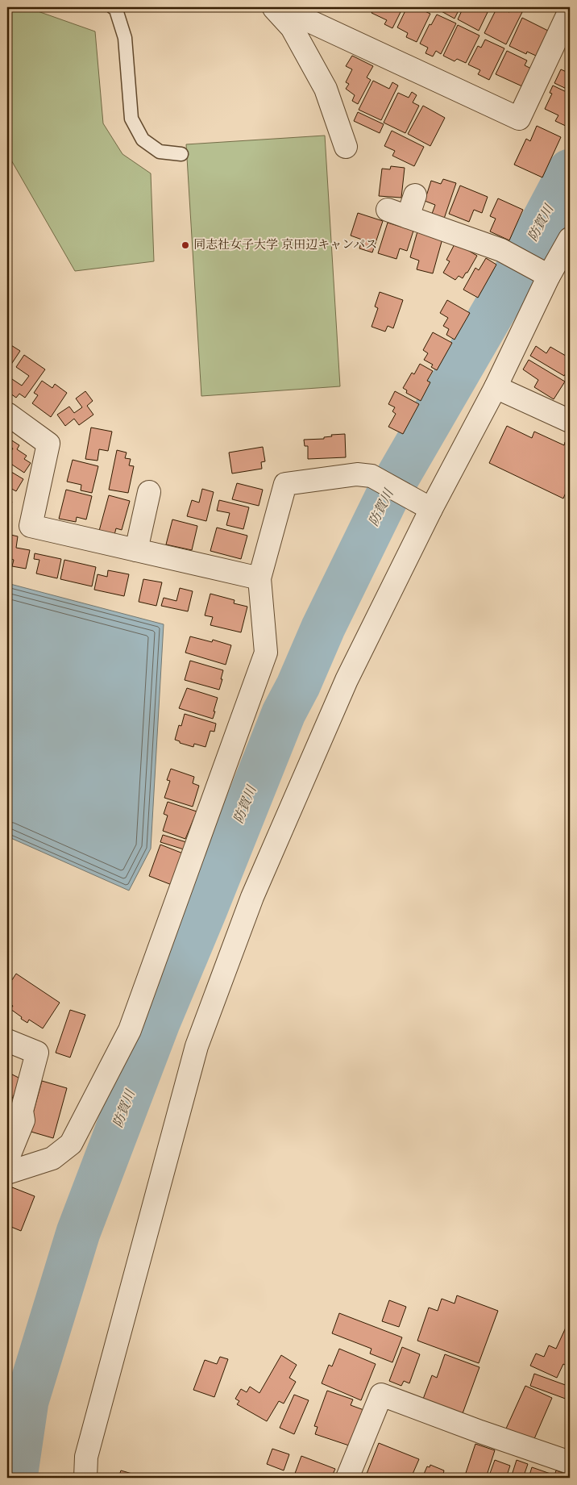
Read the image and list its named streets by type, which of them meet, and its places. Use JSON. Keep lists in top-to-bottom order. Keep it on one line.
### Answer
{"water":["防賀川"],"places":["同志社女子大学 京田辺キャンパス"]}
